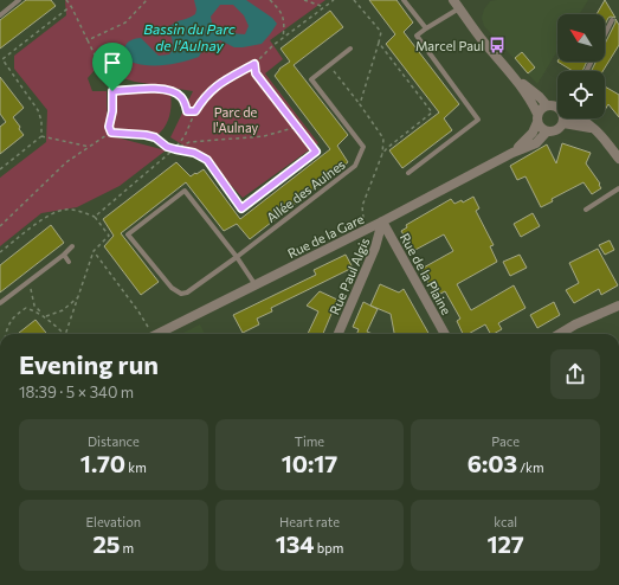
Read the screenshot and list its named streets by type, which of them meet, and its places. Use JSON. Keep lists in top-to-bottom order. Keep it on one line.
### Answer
{"streets":{"street":["Rue de la Gare","Rue de la Plaine","Rue Paul Algis"],"lane":["Allée des Aulnes"]},"crossings":[["Allée des Aulnes","Rue de la Gare"],["Rue de la Gare","Rue de la Plaine"],["Rue de la Gare","Rue Paul Algis"],["Rue de la Plaine","Rue Paul Algis"]],"water":["Bassin du Parc de l'Aulnay"],"parks":["Parc de l'Aulnay"],"places":{"bus stop":["Marcel Paul"]},"north":"top left","page":{"heading":["Evening run","18:39 · 5 × 340 m"],"stats":[["Distance","1.70 km"],["Time","10:17"],["Pace","6:03 /km"],["Elevation","25 m"],["Heart rate","134 bpm"],["kcal","127"]]}}
